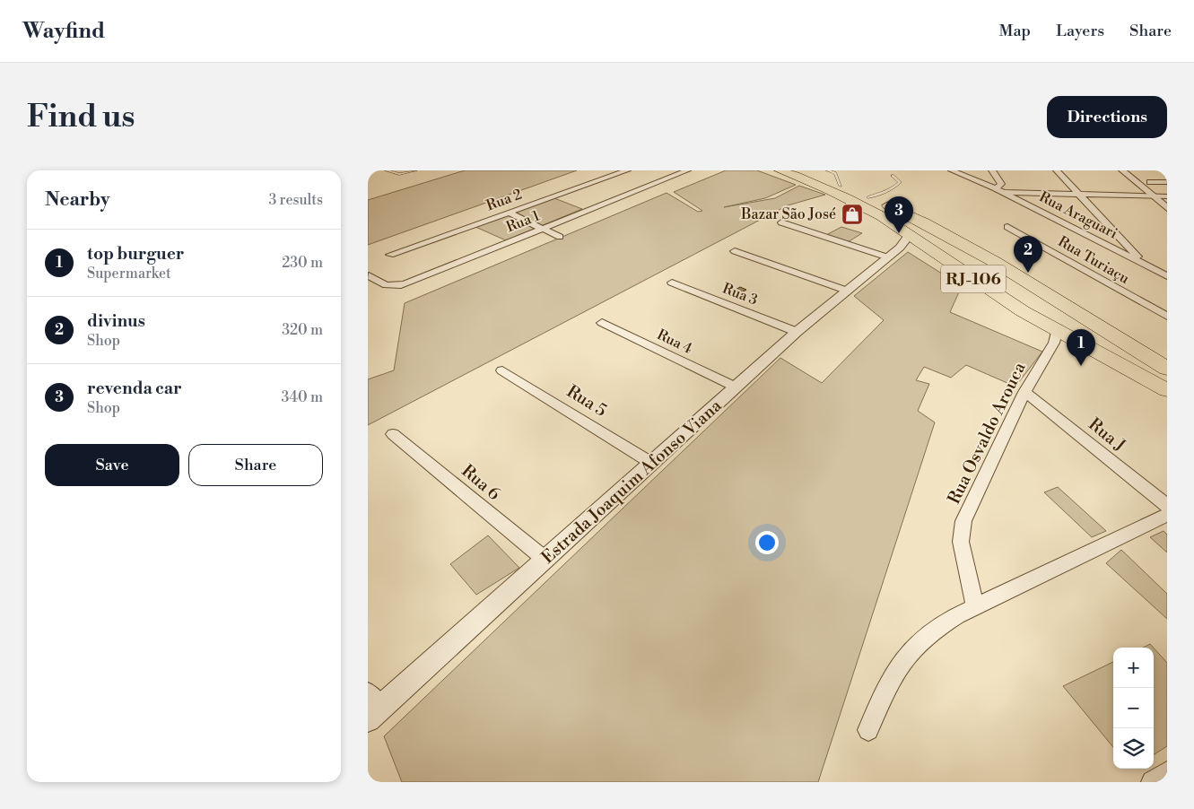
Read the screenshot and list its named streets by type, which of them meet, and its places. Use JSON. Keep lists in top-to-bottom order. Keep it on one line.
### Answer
{"streets":{"highway":["RJ-106"],"street":["Rua 2","Rua Araguari","Rua 1","Rua Turiaçu","Rua 3","Rua 4","Rua 5","Rua Osvaldo Arouca","Rua J","Estrada Joaquim Afonso Viana","Rua 6"]},"crossings":[["RJ-106","Rua Osvaldo Arouca"],["RJ-106","Estrada Joaquim Afonso Viana"],["Rua 3","Estrada Joaquim Afonso Viana"],["Rua 4","Estrada Joaquim Afonso Viana"],["Rua 5","Estrada Joaquim Afonso Viana"],["Rua Osvaldo Arouca","Rua J"],["Estrada Joaquim Afonso Viana","Rua 6"]],"places":{"shop":["Bazar São José"]},"page":{"header":"Wayfind","nav":["Map","Layers","Share"],"buttons":["Directions",["Save","Share"]],"title":"Find us","heading":["Nearby","3 results"],"pins":["3","2","1"],"list":[{"mark":"1","name":"top burguer","note":"Supermarket","value":"230 m"},{"mark":"2","name":"divinus","note":"Shop","value":"320 m"},{"mark":"3","name":"revenda car","note":"Shop","value":"340 m"}],"map_buttons":["+","−"]}}
